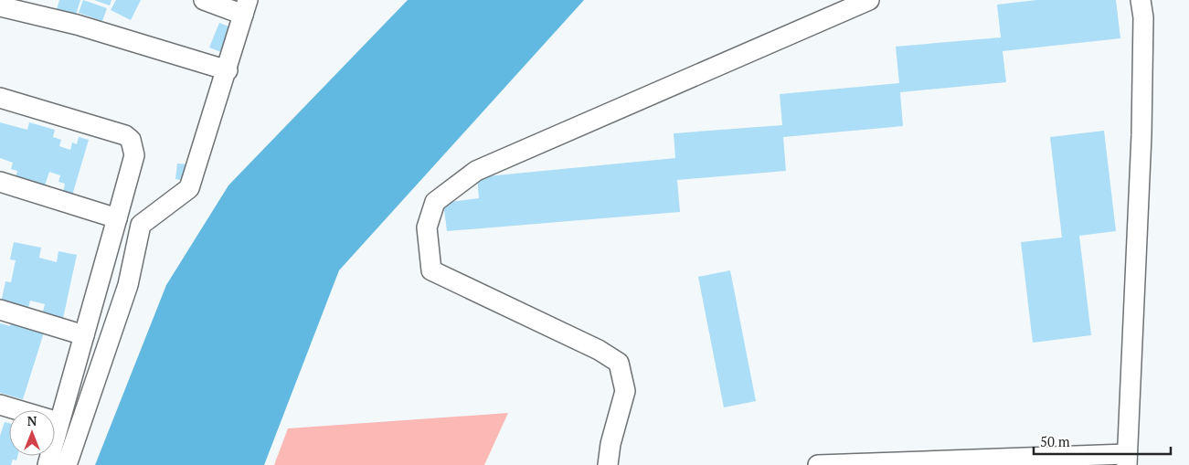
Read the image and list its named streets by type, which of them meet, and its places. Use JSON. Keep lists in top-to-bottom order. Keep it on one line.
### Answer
{"scale_bar":"50 m","north":"top"}
